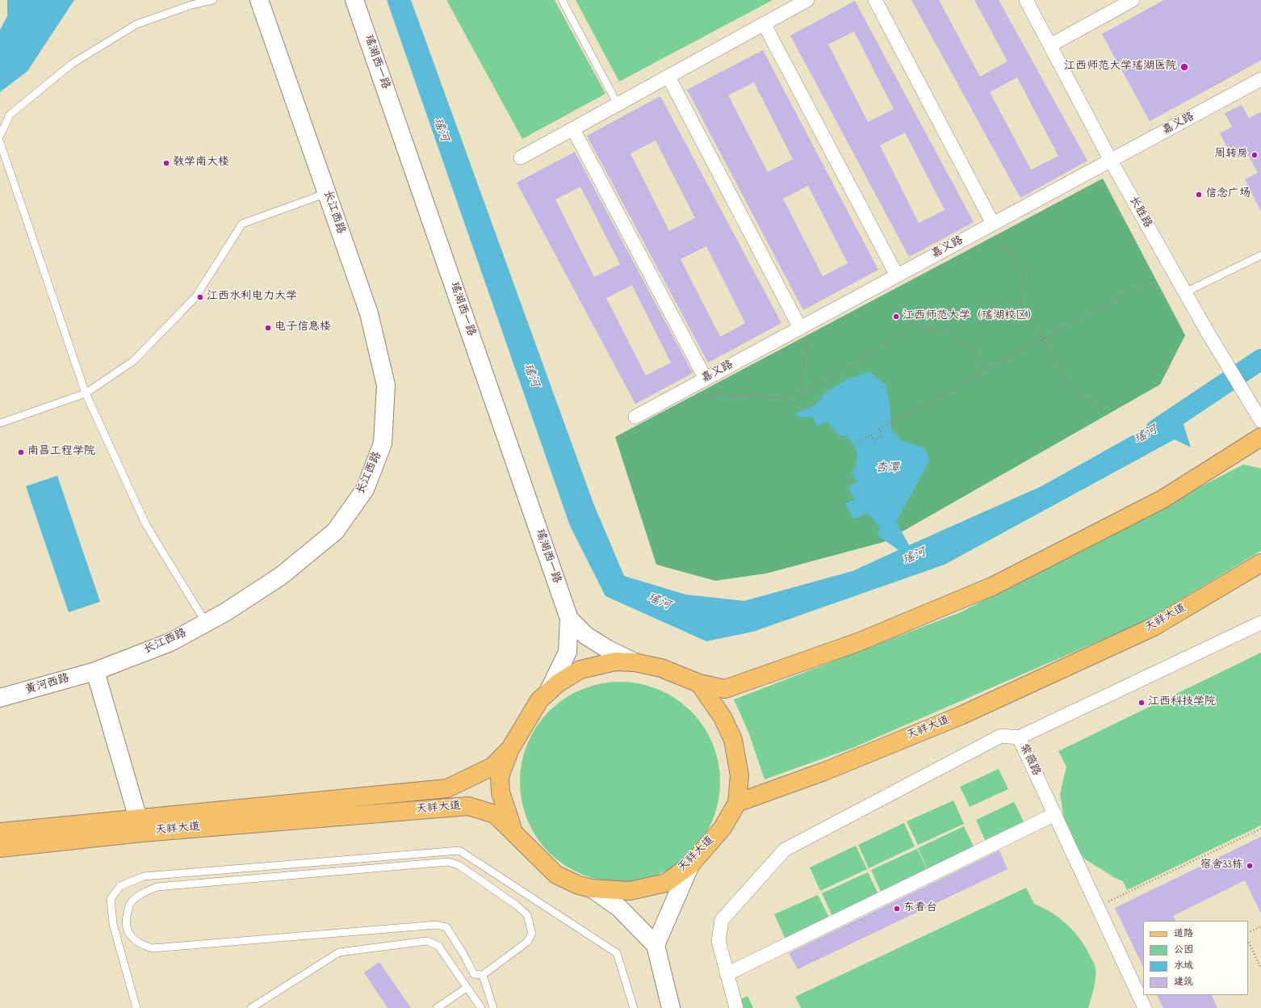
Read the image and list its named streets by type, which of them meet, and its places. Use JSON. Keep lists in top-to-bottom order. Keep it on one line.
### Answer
{"streets":{"main road":["天祥大道"],"street":["瑶湖西一路","嘉义路","长江西路","长胜路","黄河西路","紫薇路"]},"crossings":[["嘉义路","长胜路"],["长江西路","黄河西路"]],"water":["瑶河","杏潭"],"places":["江西师范大学瑶湖医院","周转房","教学南大楼","信念广场","江西水利电力大学","江西师范大学（瑶湖校区）","电子信息楼","南昌工程学院","江西科技学院","宿舍33栋","东看台"],"legend":["道路","公园","水域","建筑"]}
